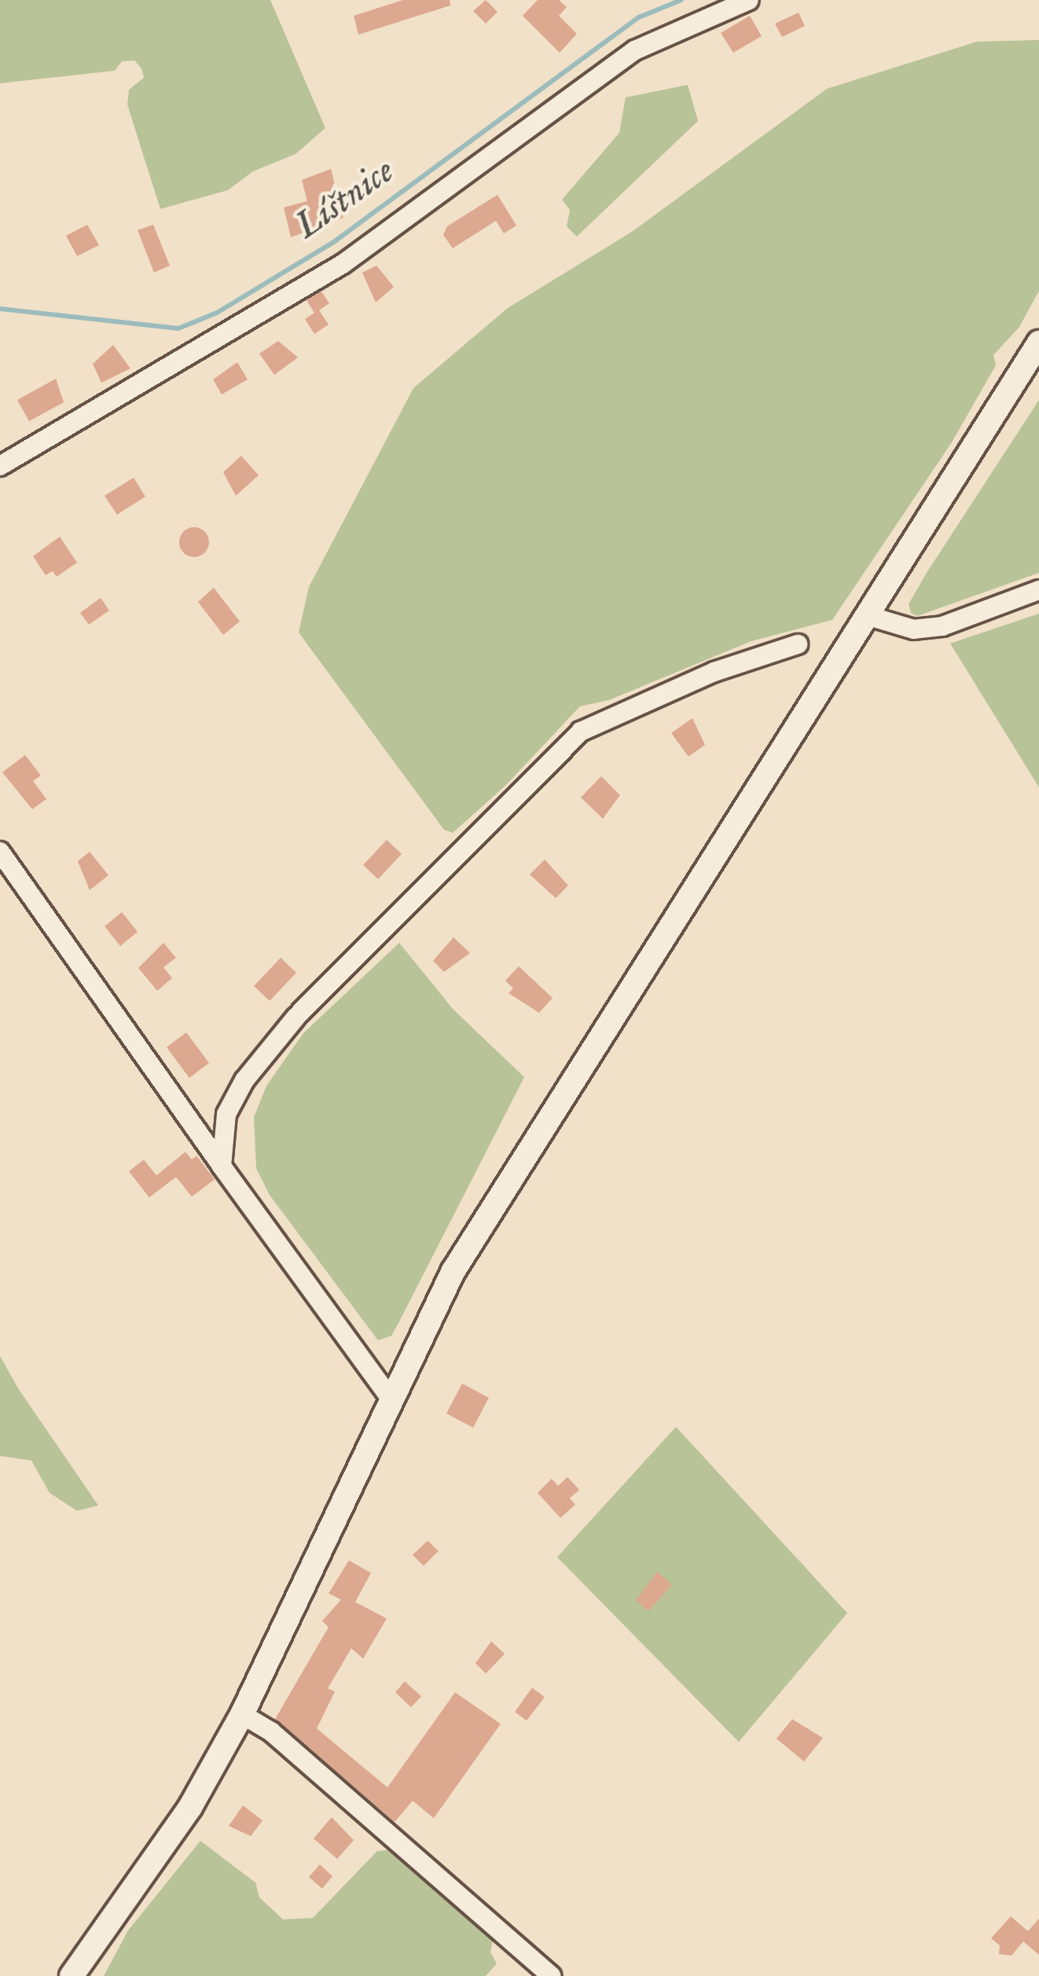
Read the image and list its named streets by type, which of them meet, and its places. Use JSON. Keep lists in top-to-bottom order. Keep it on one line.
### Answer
{"water":["Líštnice"]}
